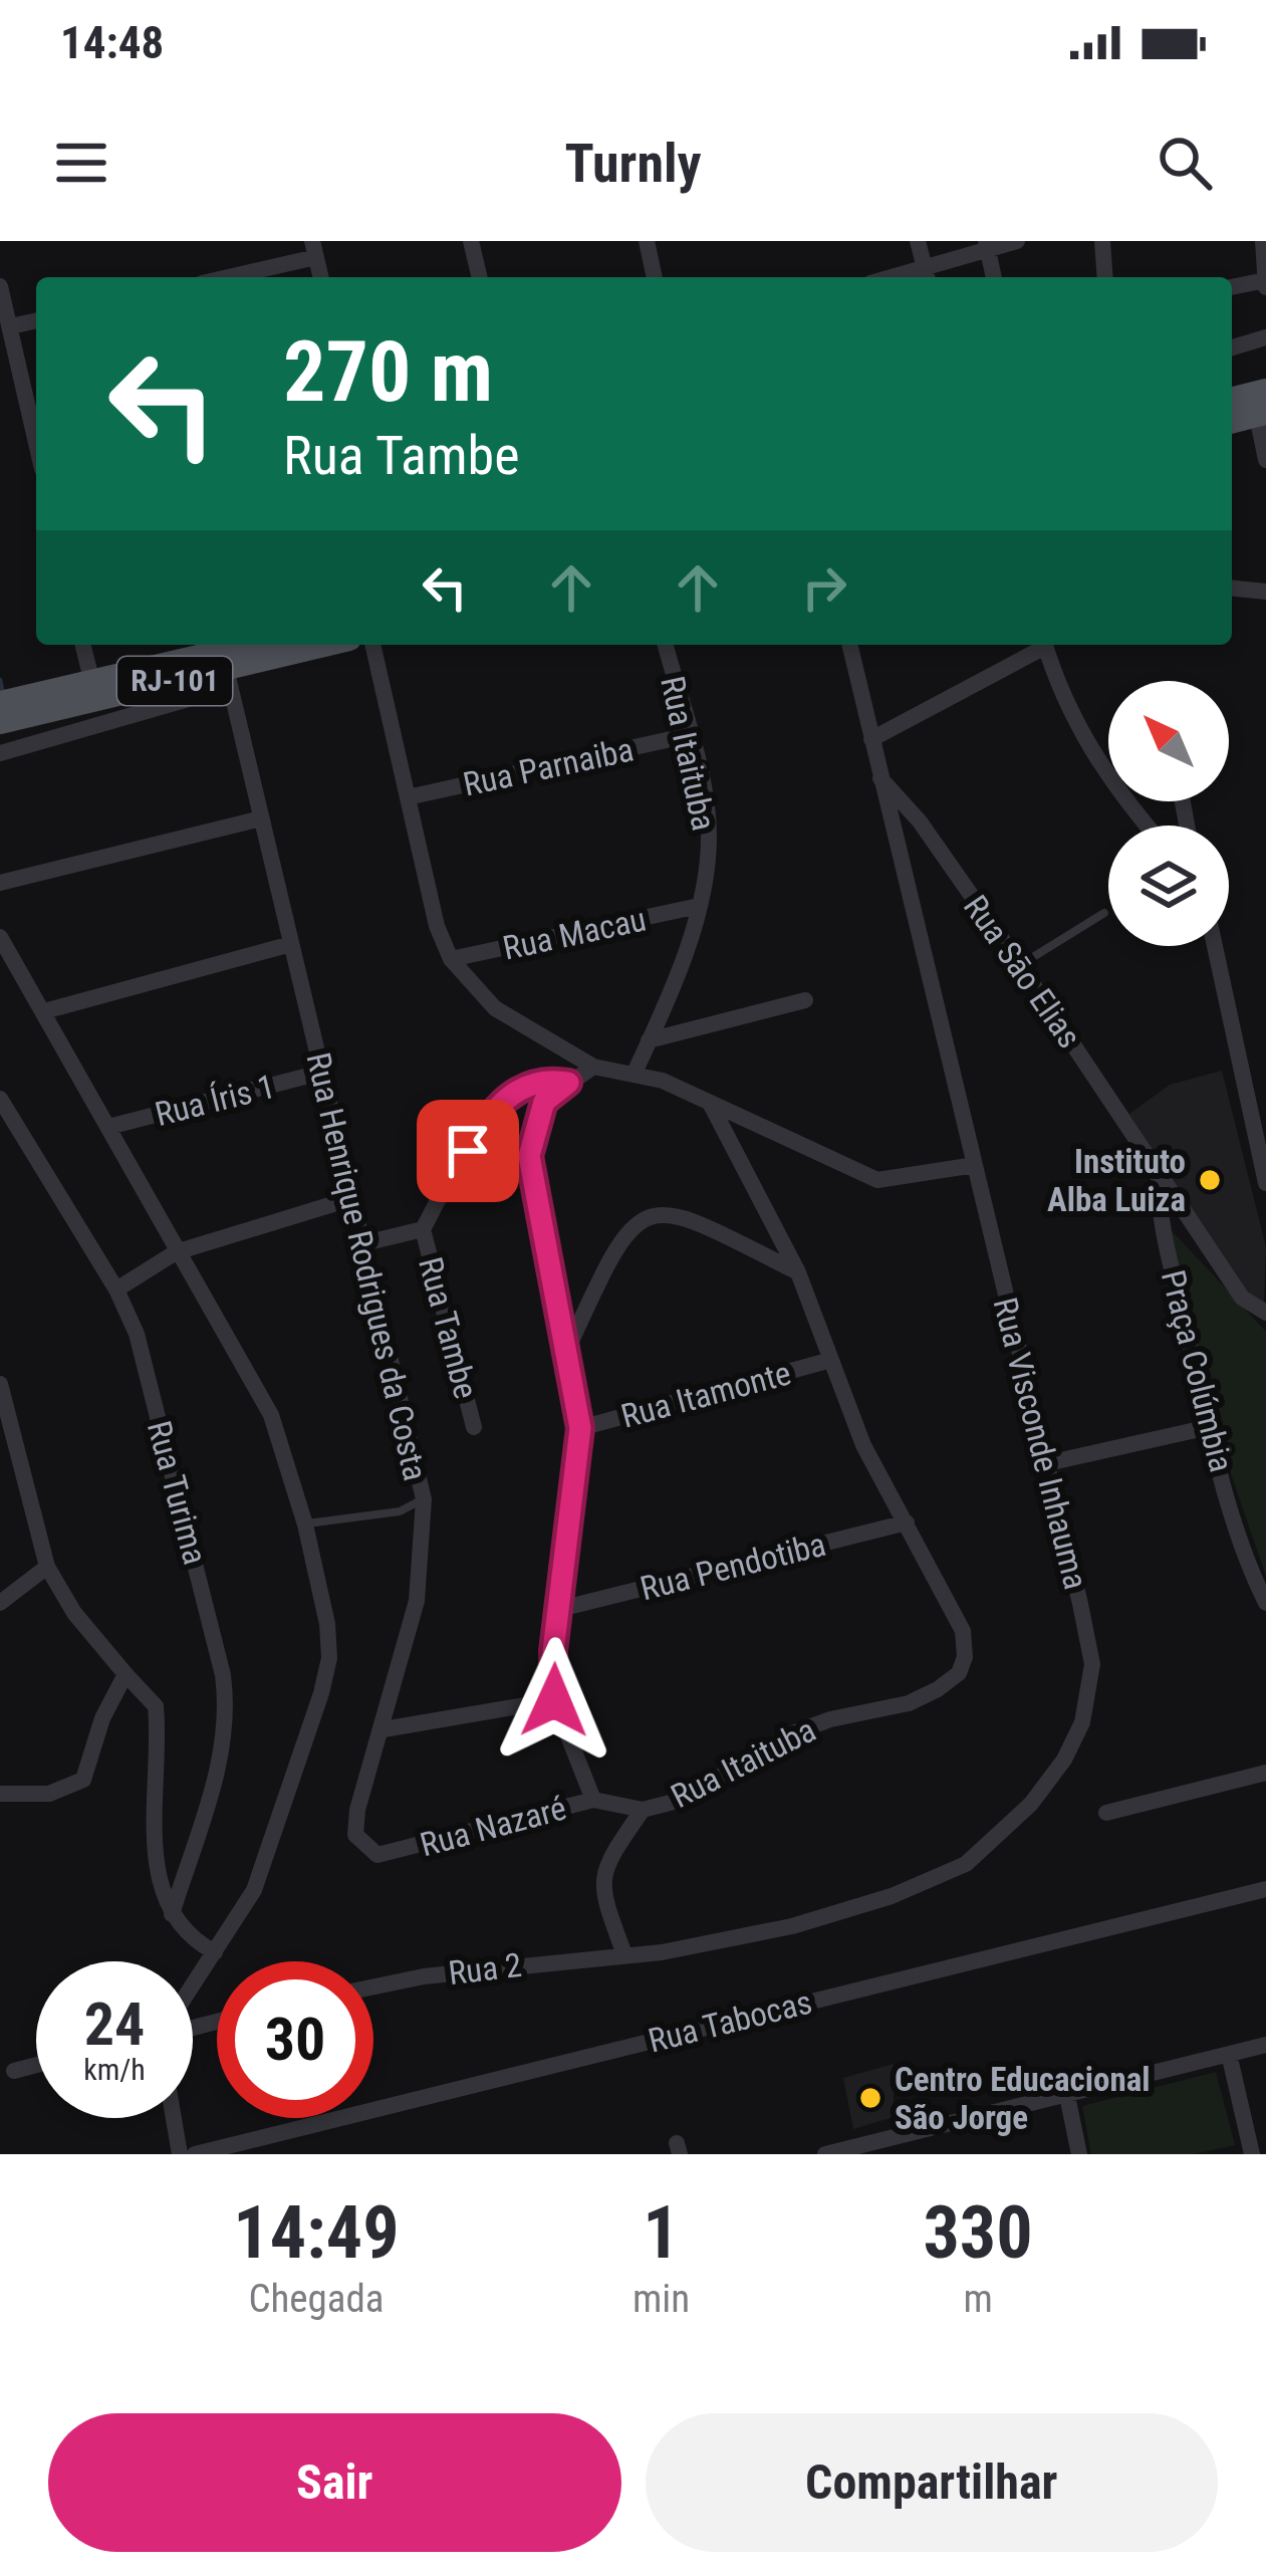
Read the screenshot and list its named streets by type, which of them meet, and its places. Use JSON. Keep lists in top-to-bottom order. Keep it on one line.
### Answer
{"streets":{"main road":["RJ-101"],"street":["Rua Itaituba","Rua Parnaiba","Rua Macau","Rua Sāo Elias","Rua Íris 1","Rua Henrique Rodrigues da Costa","Rua Tambe","Praça Colúmbia","Rua Itamonte","Rua Visconde Inhauma","Rua Turima","Rua Pendotiba","Rua Nazaré","Rua 2","Rua Tabocas"]},"crossings":[["RJ-101","Rua Henrique Rodrigues da Costa"],["Rua Itaituba","Rua Parnaiba"],["Rua Itaituba","Rua Macau"],["Rua Itaituba","Rua Itamonte"],["Rua Itaituba","Rua Pendotiba"],["Rua Itaituba","Rua Nazaré"],["Rua Sāo Elias","Praça Colúmbia"],["Rua Sāo Elias","Rua Visconde Inhauma"],["Rua Íris 1","Rua Henrique Rodrigues da Costa"],["Rua Henrique Rodrigues da Costa","Rua Tambe"],["Rua Henrique Rodrigues da Costa","Rua Nazaré"],["Rua Visconde Inhauma","Rua 2"]],"places":["Instituto Alba Luiza","Centro Educacional São Jorge"],"north":"top left","page":{"status":"14:48","header":"Turnly","turn":["270 m","Rua Tambe"],"speed":"24 km/h","limit":"30","eta":["14:49","Chegada","1","min","330","m"],"buttons":["Sair","Compartilhar"]}}
